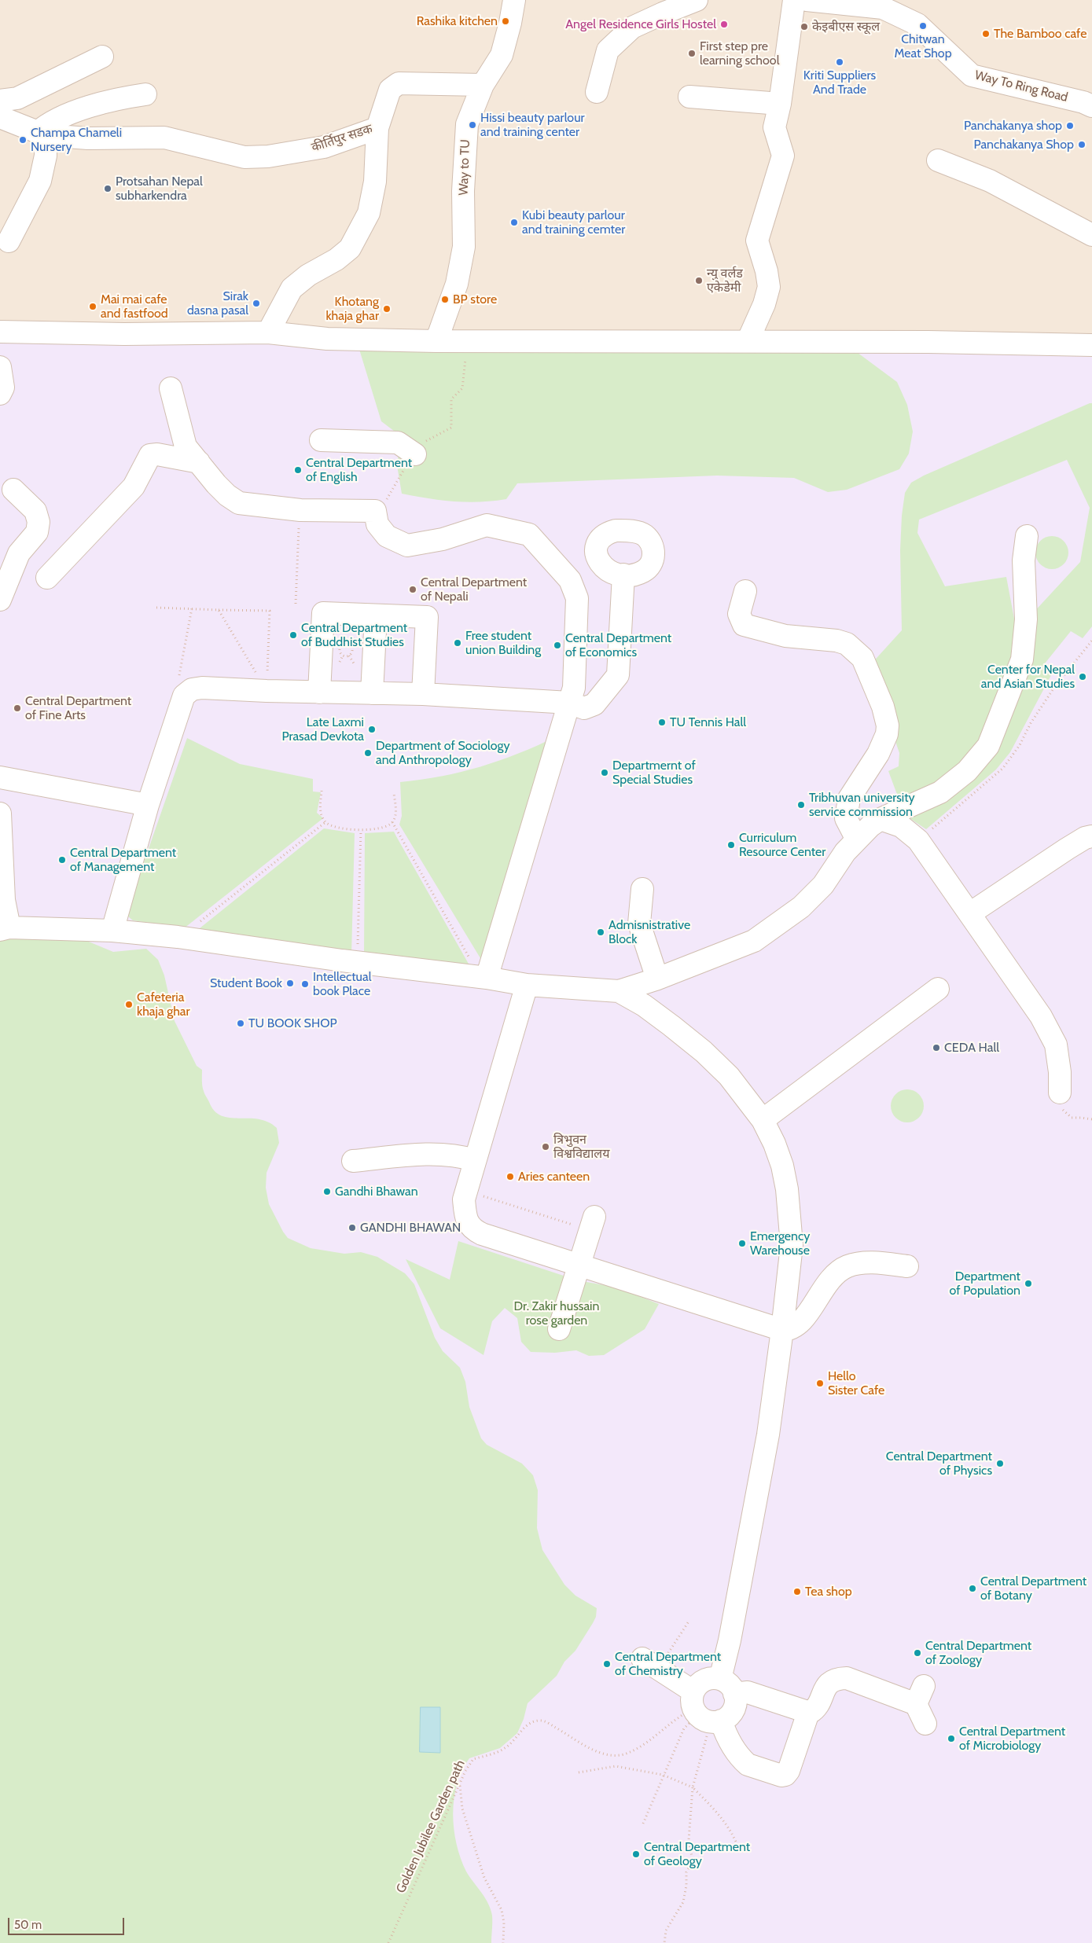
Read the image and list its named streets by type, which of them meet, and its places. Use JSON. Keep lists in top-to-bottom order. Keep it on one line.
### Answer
{"streets":{"street":["Way To Ring Road","कीर्तिपुर सडक","Way to TU"],"path":["Golden Jubilee Garden path"]},"crossings":[["कीर्तिपुर सडक","Way to TU"]],"parks":["Dr. Zakir hussain rose garden"],"places":["Rashika kitchen","Angel Residence Girls Hostel","Chitwan Meat Shop","केइबीएस स्कूल","The Bamboo cafe","First step pre learning school","Kriti Suppliers And Trade","Hissi beauty parlour and training center","Panchakanya shop","Champa Chameli Nursery","Panchakanya Shop","Protsahan Nepal subharkendra","Kubi beauty parlour and training cemter","न्यु वर्लड एकेडेमी","BP store","Sirak dasna pasal","Mai mai cafe and fastfood","Khotang khaja ghar","Central Department of English","Central Department of Nepali","Central Department of Buddhist Studies","Free student union Building","Central Department of Economics","Center for Nepal and Asian Studies","Central Department of Fine Arts","TU Tennis Hall","Late Laxmi Prasad Devkota","Department of Sociology and Anthropology","Departmernt of Special Studies","Tribhuvan university service commission","Curriculum Resource Center","Central Department of Management","Admisnistrative Block","Student Book","Intellectual book Place","Cafeteria khaja ghar","TU BOOK SHOP","CEDA Hall","त्रिभुवन विश्वविद्यालय","Aries canteen","Gandhi Bhawan","GANDHI BHAWAN","Emergency Warehouse","Department of Population","Hello Sister Cafe","Central Department of Physics","Central Department of Botany","Tea shop","Central Department of Zoology","Central Department of Chemistry","Central Department of Microbiology","Central Department of Geology"],"scale_bar":"50 m"}
